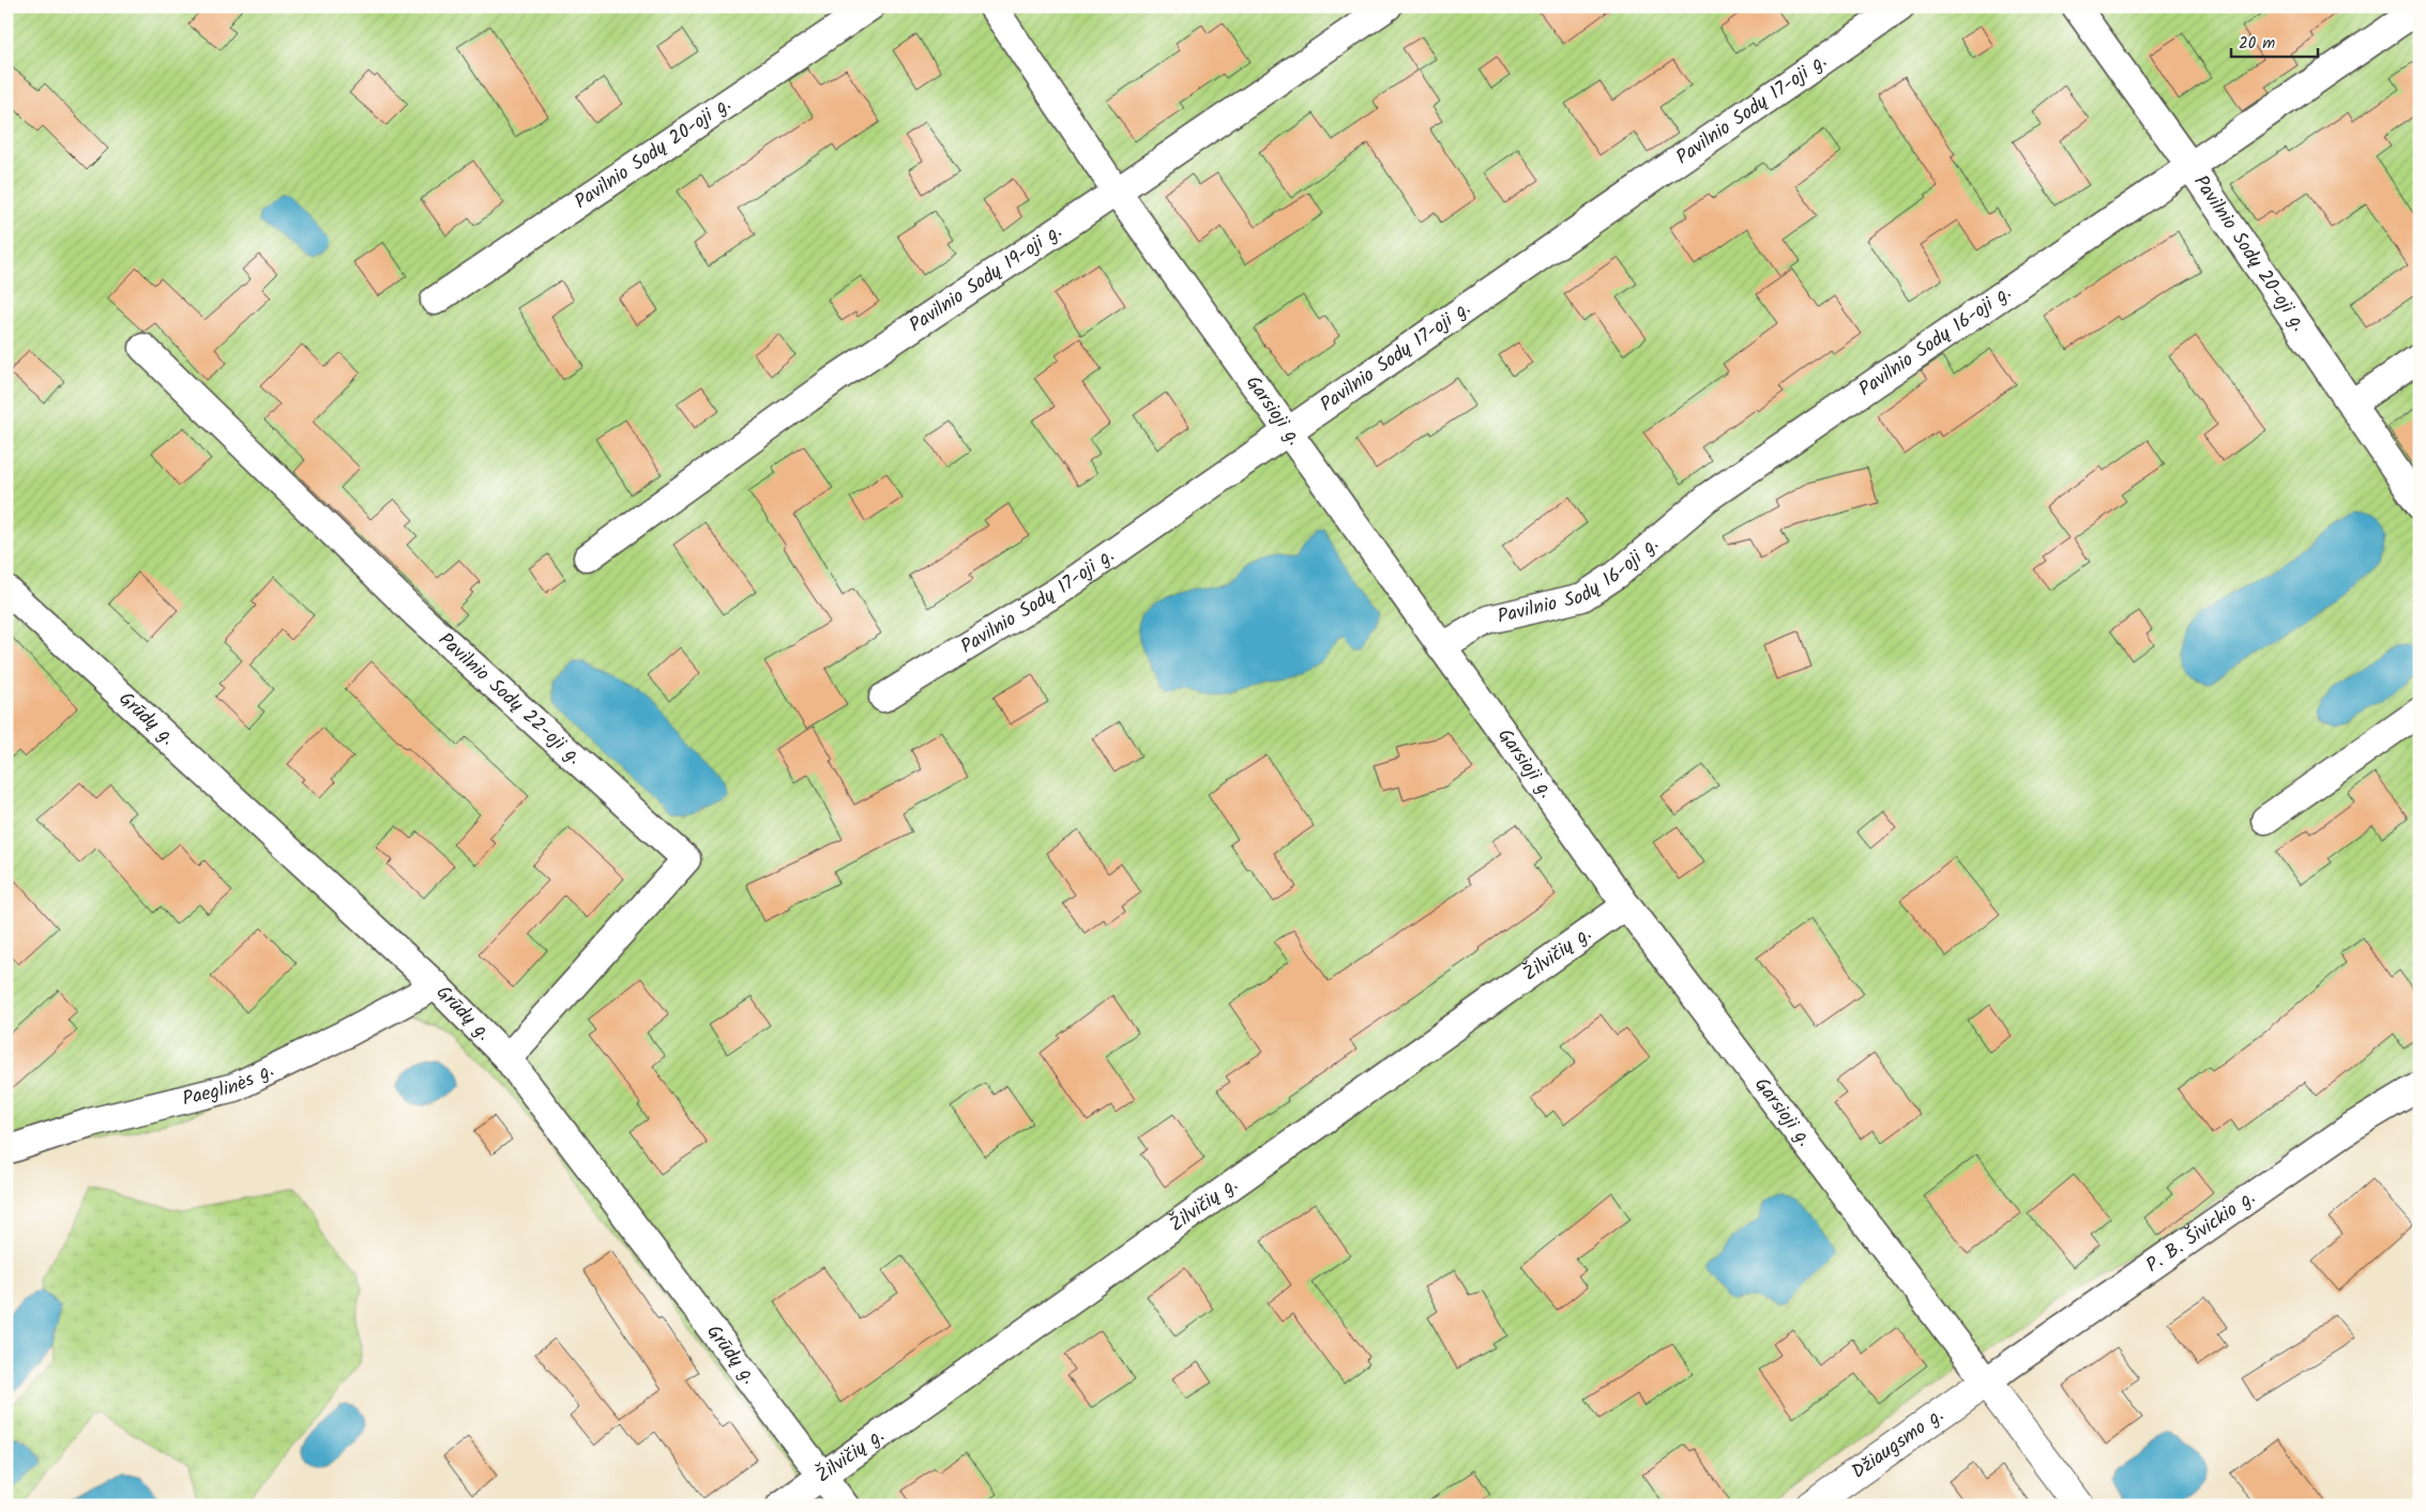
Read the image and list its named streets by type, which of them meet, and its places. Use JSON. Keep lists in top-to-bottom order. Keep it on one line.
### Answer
{"streets":{"street":["Pavilnio Sodų 17-oji g.","Pavilnio Sodų 20-oji g.","Pavilnio Sodų 19-oji g.","Pavilnio Sodų 16-oji g.","Garsioji g.","Pavilnio Sodų 22-oji g.","Grūdų g.","Žilvičių g.","Paeglinės g.","P. B. Šivickio g.","Džiaugsmo g."]},"crossings":[["Pavilnio Sodų 17-oji g.","Garsioji g."],["Pavilnio Sodų 20-oji g.","Pavilnio Sodų 16-oji g."],["Pavilnio Sodų 19-oji g.","Garsioji g."],["Pavilnio Sodų 16-oji g.","Garsioji g."],["Garsioji g.","Žilvičių g."],["Garsioji g.","P. B. Šivickio g."],["Garsioji g.","Džiaugsmo g."],["Pavilnio Sodų 22-oji g.","Grūdų g."],["Grūdų g.","Žilvičių g."],["Grūdų g.","Paeglinės g."],["P. B. Šivickio g.","Džiaugsmo g."]],"scale_bar":"20 m"}
